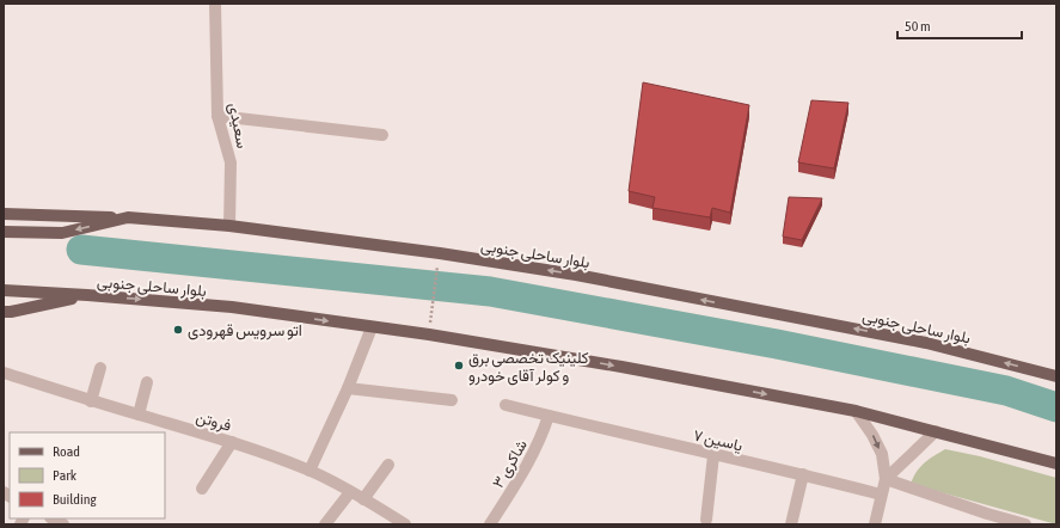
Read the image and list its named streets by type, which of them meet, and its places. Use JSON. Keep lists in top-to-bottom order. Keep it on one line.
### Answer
{"streets":{"main road":["بلوار ساحلی جنوبی"],"street":["سعیدی","فروتن","یاسین ۷","شاکری ۳"]},"crossings":[["سعیدی","بلوار ساحلی جنوبی"],["یاسین ۷","شاکری ۳"]],"places":["اتو سرویس قهرودی","کلینیک تخصصی برق و کولر آقای خودرو"],"legend":["Road","Park","Building"],"scale_bar":"50 m"}
